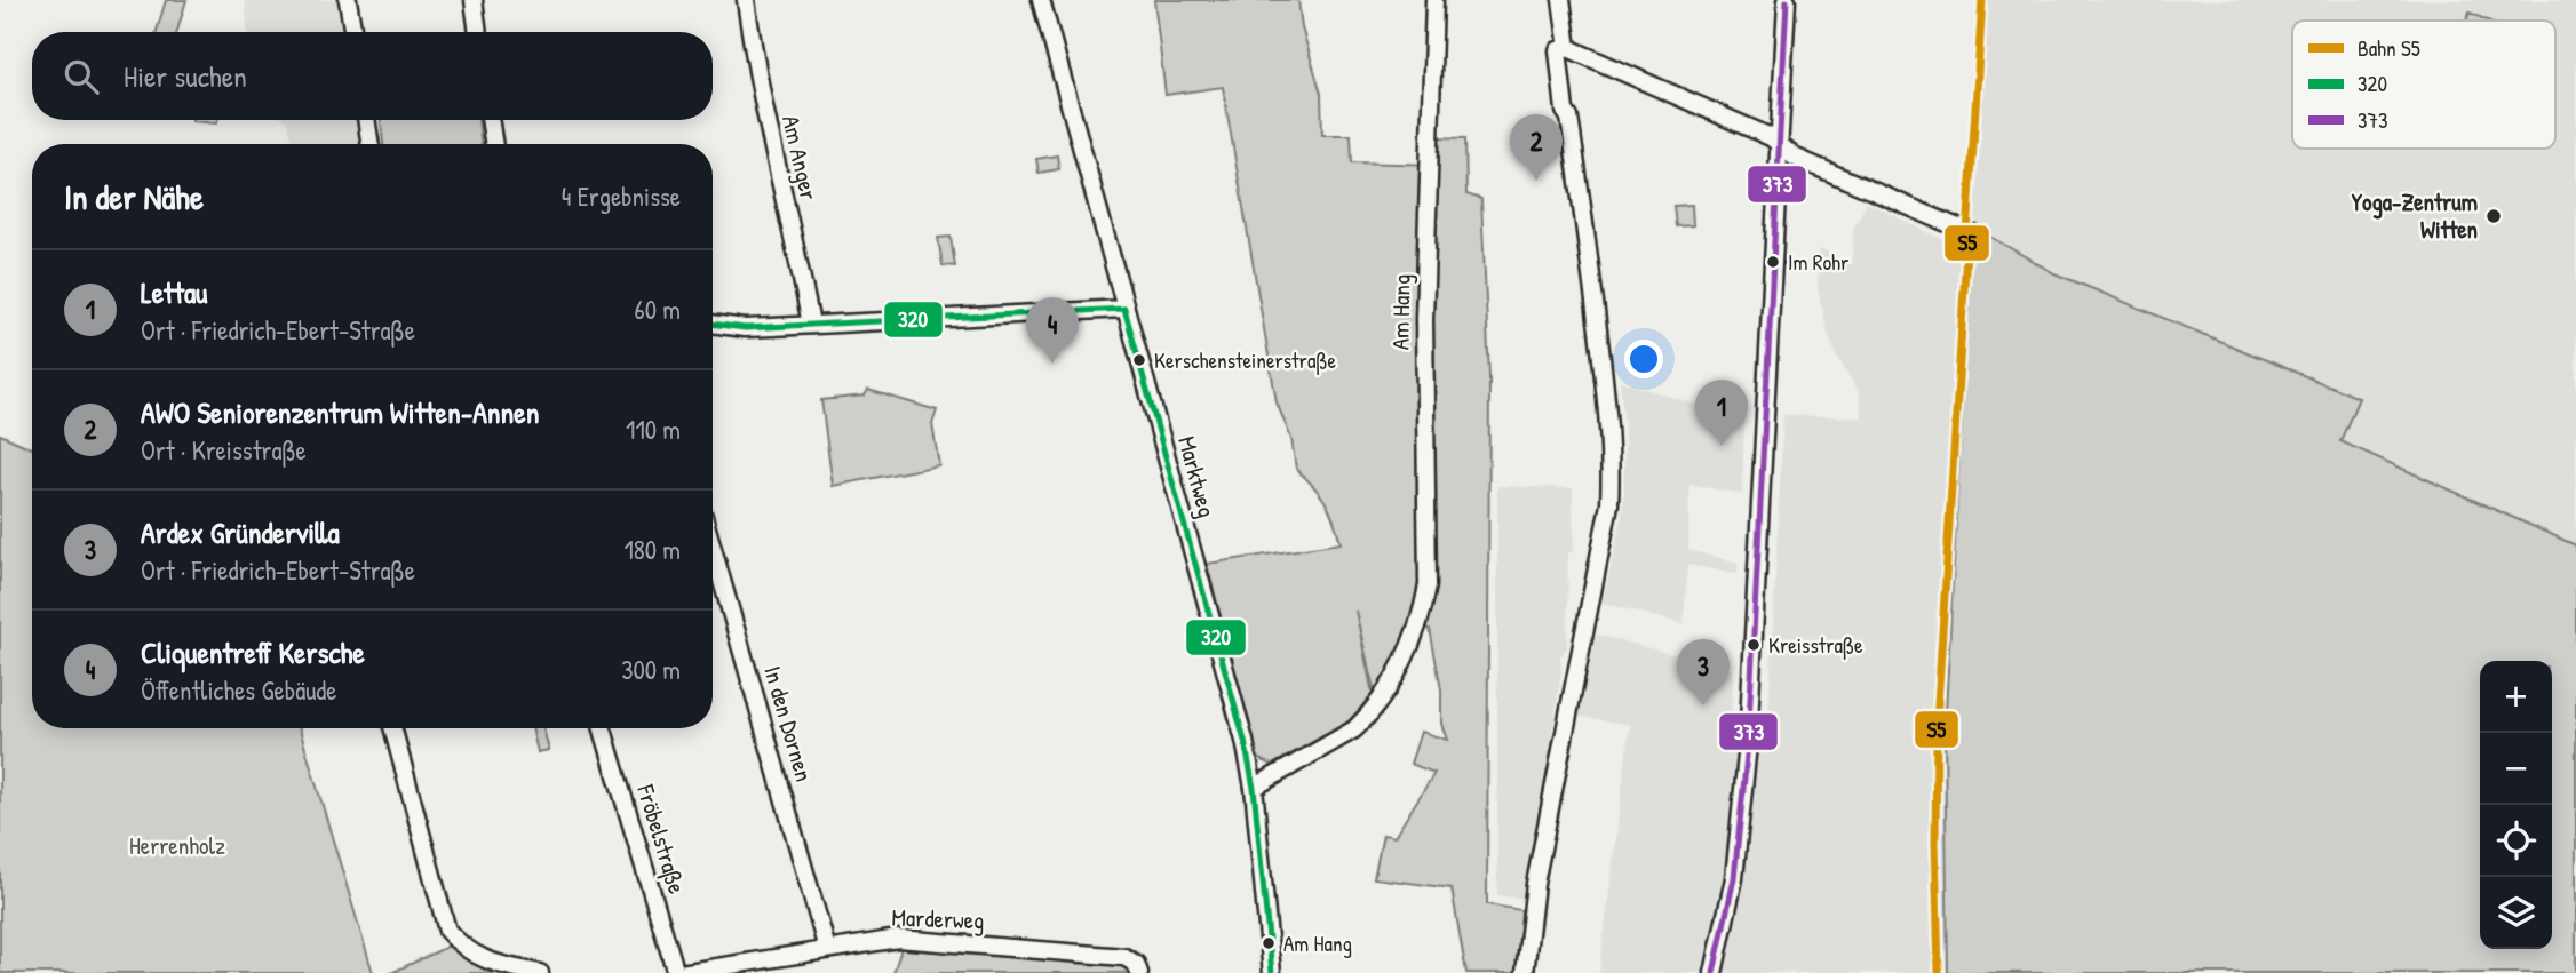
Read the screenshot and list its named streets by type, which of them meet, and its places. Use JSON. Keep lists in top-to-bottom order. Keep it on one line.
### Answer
{"streets":{"street":["Am Anger","Am Hang","Marktweg","In den Dornen","Fröbelstraße","Marderweg"]},"crossings":[["Am Hang","Marktweg"],["In den Dornen","Marderweg"],["Fröbelstraße","Marderweg"]],"parks":["Herrenholz"],"places":["Yoga-Zentrum Witten","Im Rohr","Kerschensteinerstraße","Kreisstraße","Am Hang"],"lines":["rail line S5","transit line 373","transit line 320"],"legend":["Bahn S5","320","373"],"page":{"search":"Hier suchen","pins":["2","4","1","3"],"heading":["In der Nähe","4 Ergebnisse"],"list":[{"mark":"1","name":"Lettau","note":"Ort · Friedrich-Ebert-Straße","value":"60 m"},{"mark":"2","name":"AWO Seniorenzentrum Witten-Annen","note":"Ort · Kreisstraße","value":"110 m"},{"mark":"3","name":"Ardex Gründervilla","note":"Ort · Friedrich-Ebert-Straße","value":"180 m"},{"mark":"4","name":"Cliquentreff Kersche","note":"Öffentliches Gebäude","value":"300 m"}],"map_buttons":["+","−"]}}
